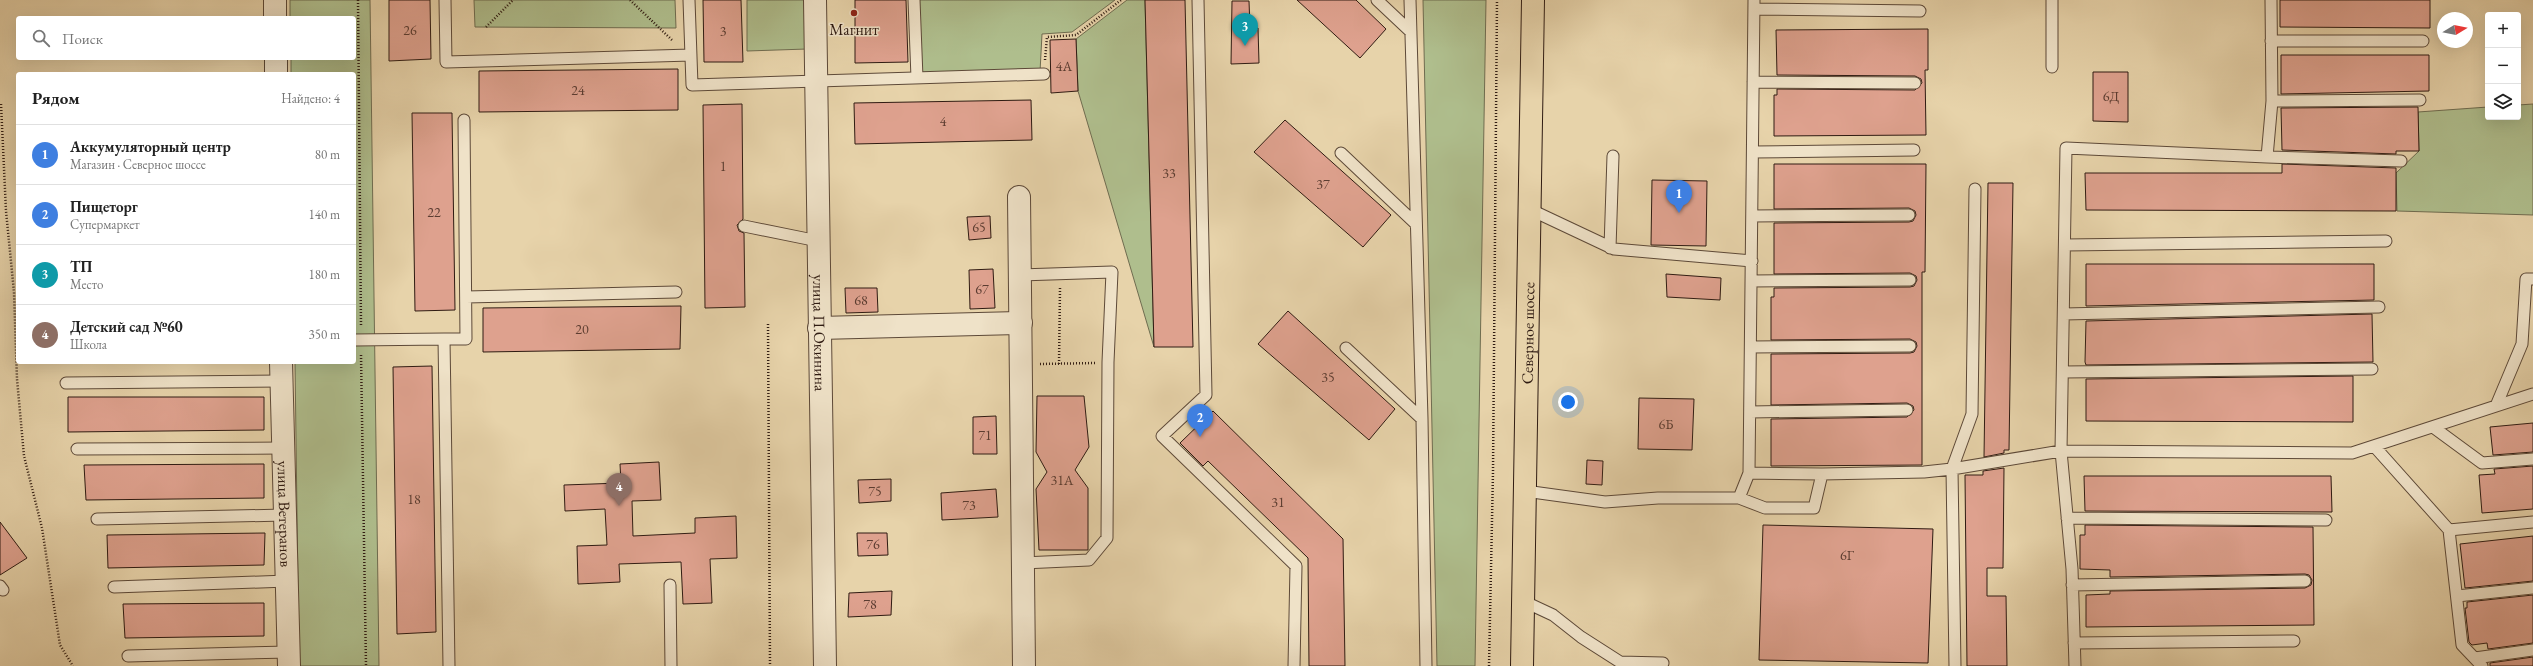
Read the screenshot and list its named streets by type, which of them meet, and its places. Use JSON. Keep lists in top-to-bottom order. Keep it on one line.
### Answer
{"streets":{"main road":["Северное шоссе"],"street":["улица П.Окинина","улица Ветеранов"]},"places":["Магнит"],"house_numbers":["26","3","4А","24","6Д","4","1","33","37","22","65","67","68","20","35","6Б","71","31А","75","18","31","73","76","6Г","78"],"north":"right","page":{"map_buttons":["+","−"],"pins":["3","1","2","4"],"search":"Поиск","heading":["Рядом","Найдено: 4"],"list":[{"mark":"1","name":"Аккумуляторный центр","note":"Магазин · Северное шоссе","value":"80 m"},{"mark":"2","name":"Пищеторг","note":"Супермаркет","value":"140 m"},{"mark":"3","name":"ТП","note":"Место","value":"180 m"},{"mark":"4","name":"Детский сад №60","note":"Школа","value":"350 m"}]}}
